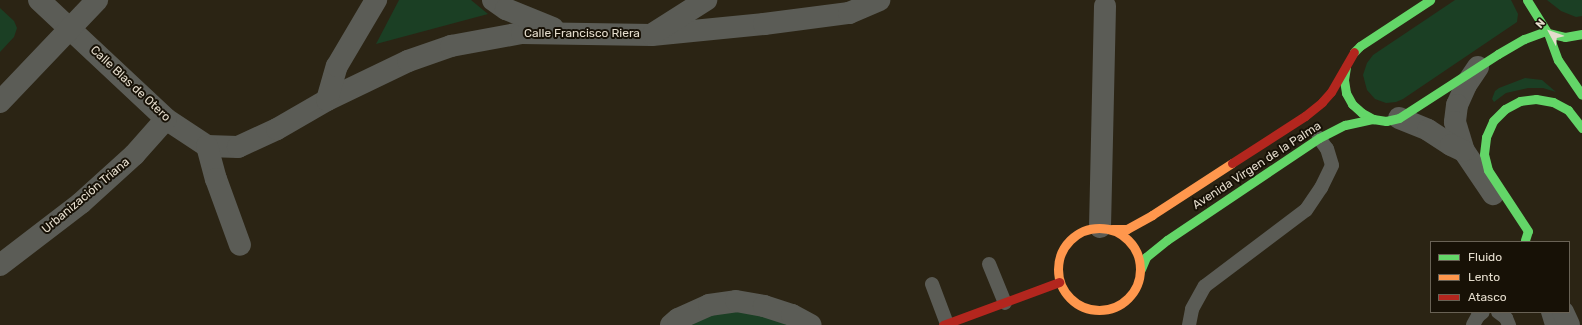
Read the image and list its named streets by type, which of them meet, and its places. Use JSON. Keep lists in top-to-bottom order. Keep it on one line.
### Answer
{"streets":{"main road":["Avenida Virgen de la Palma"],"street":["Calle Francisco Riera","Calle Blas de Otero","Urbanización Triana"]},"crossings":[["Calle Francisco Riera","Calle Blas de Otero"],["Calle Blas de Otero","Urbanización Triana"]],"legend":["Fluido","Lento","Atasco"],"north":"top left"}
